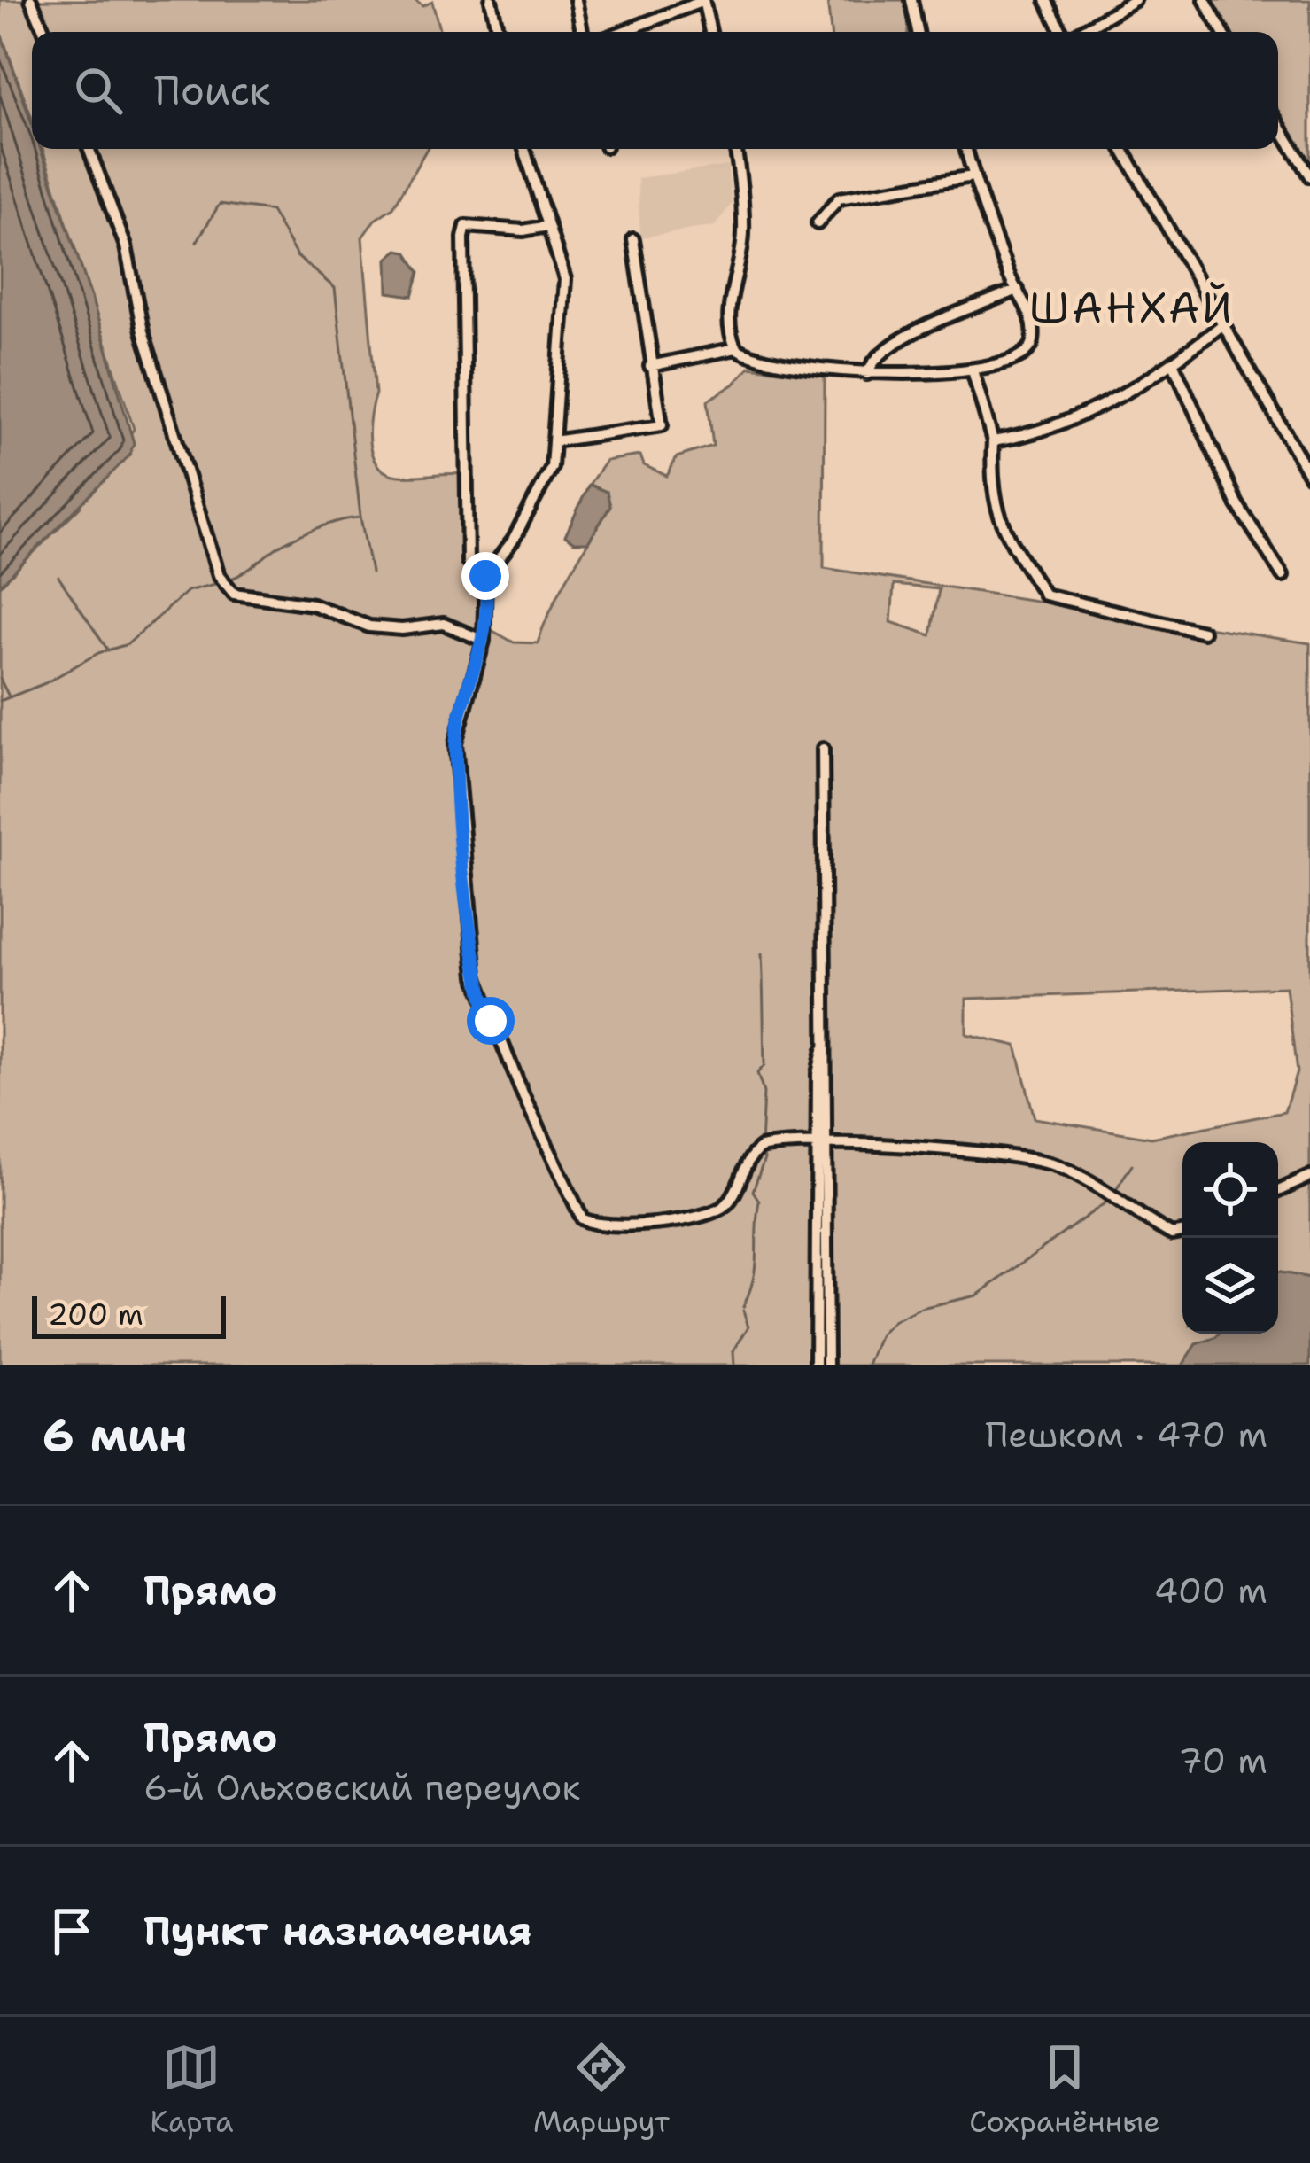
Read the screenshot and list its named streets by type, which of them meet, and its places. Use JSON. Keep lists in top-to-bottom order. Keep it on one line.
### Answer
{"districts":["ШАНХАЙ"],"scale_bar":"200 m","page":{"search":"Поиск","scale":"200 m","heading":["6 мин","Пешком · 470 m"],"list":[["Прямо","400 m"],["Прямо","6-й Ольховский переулок","70 m"],"Пункт назначения"],"nav":["Карта","Маршрут","Сохранённые"]}}
